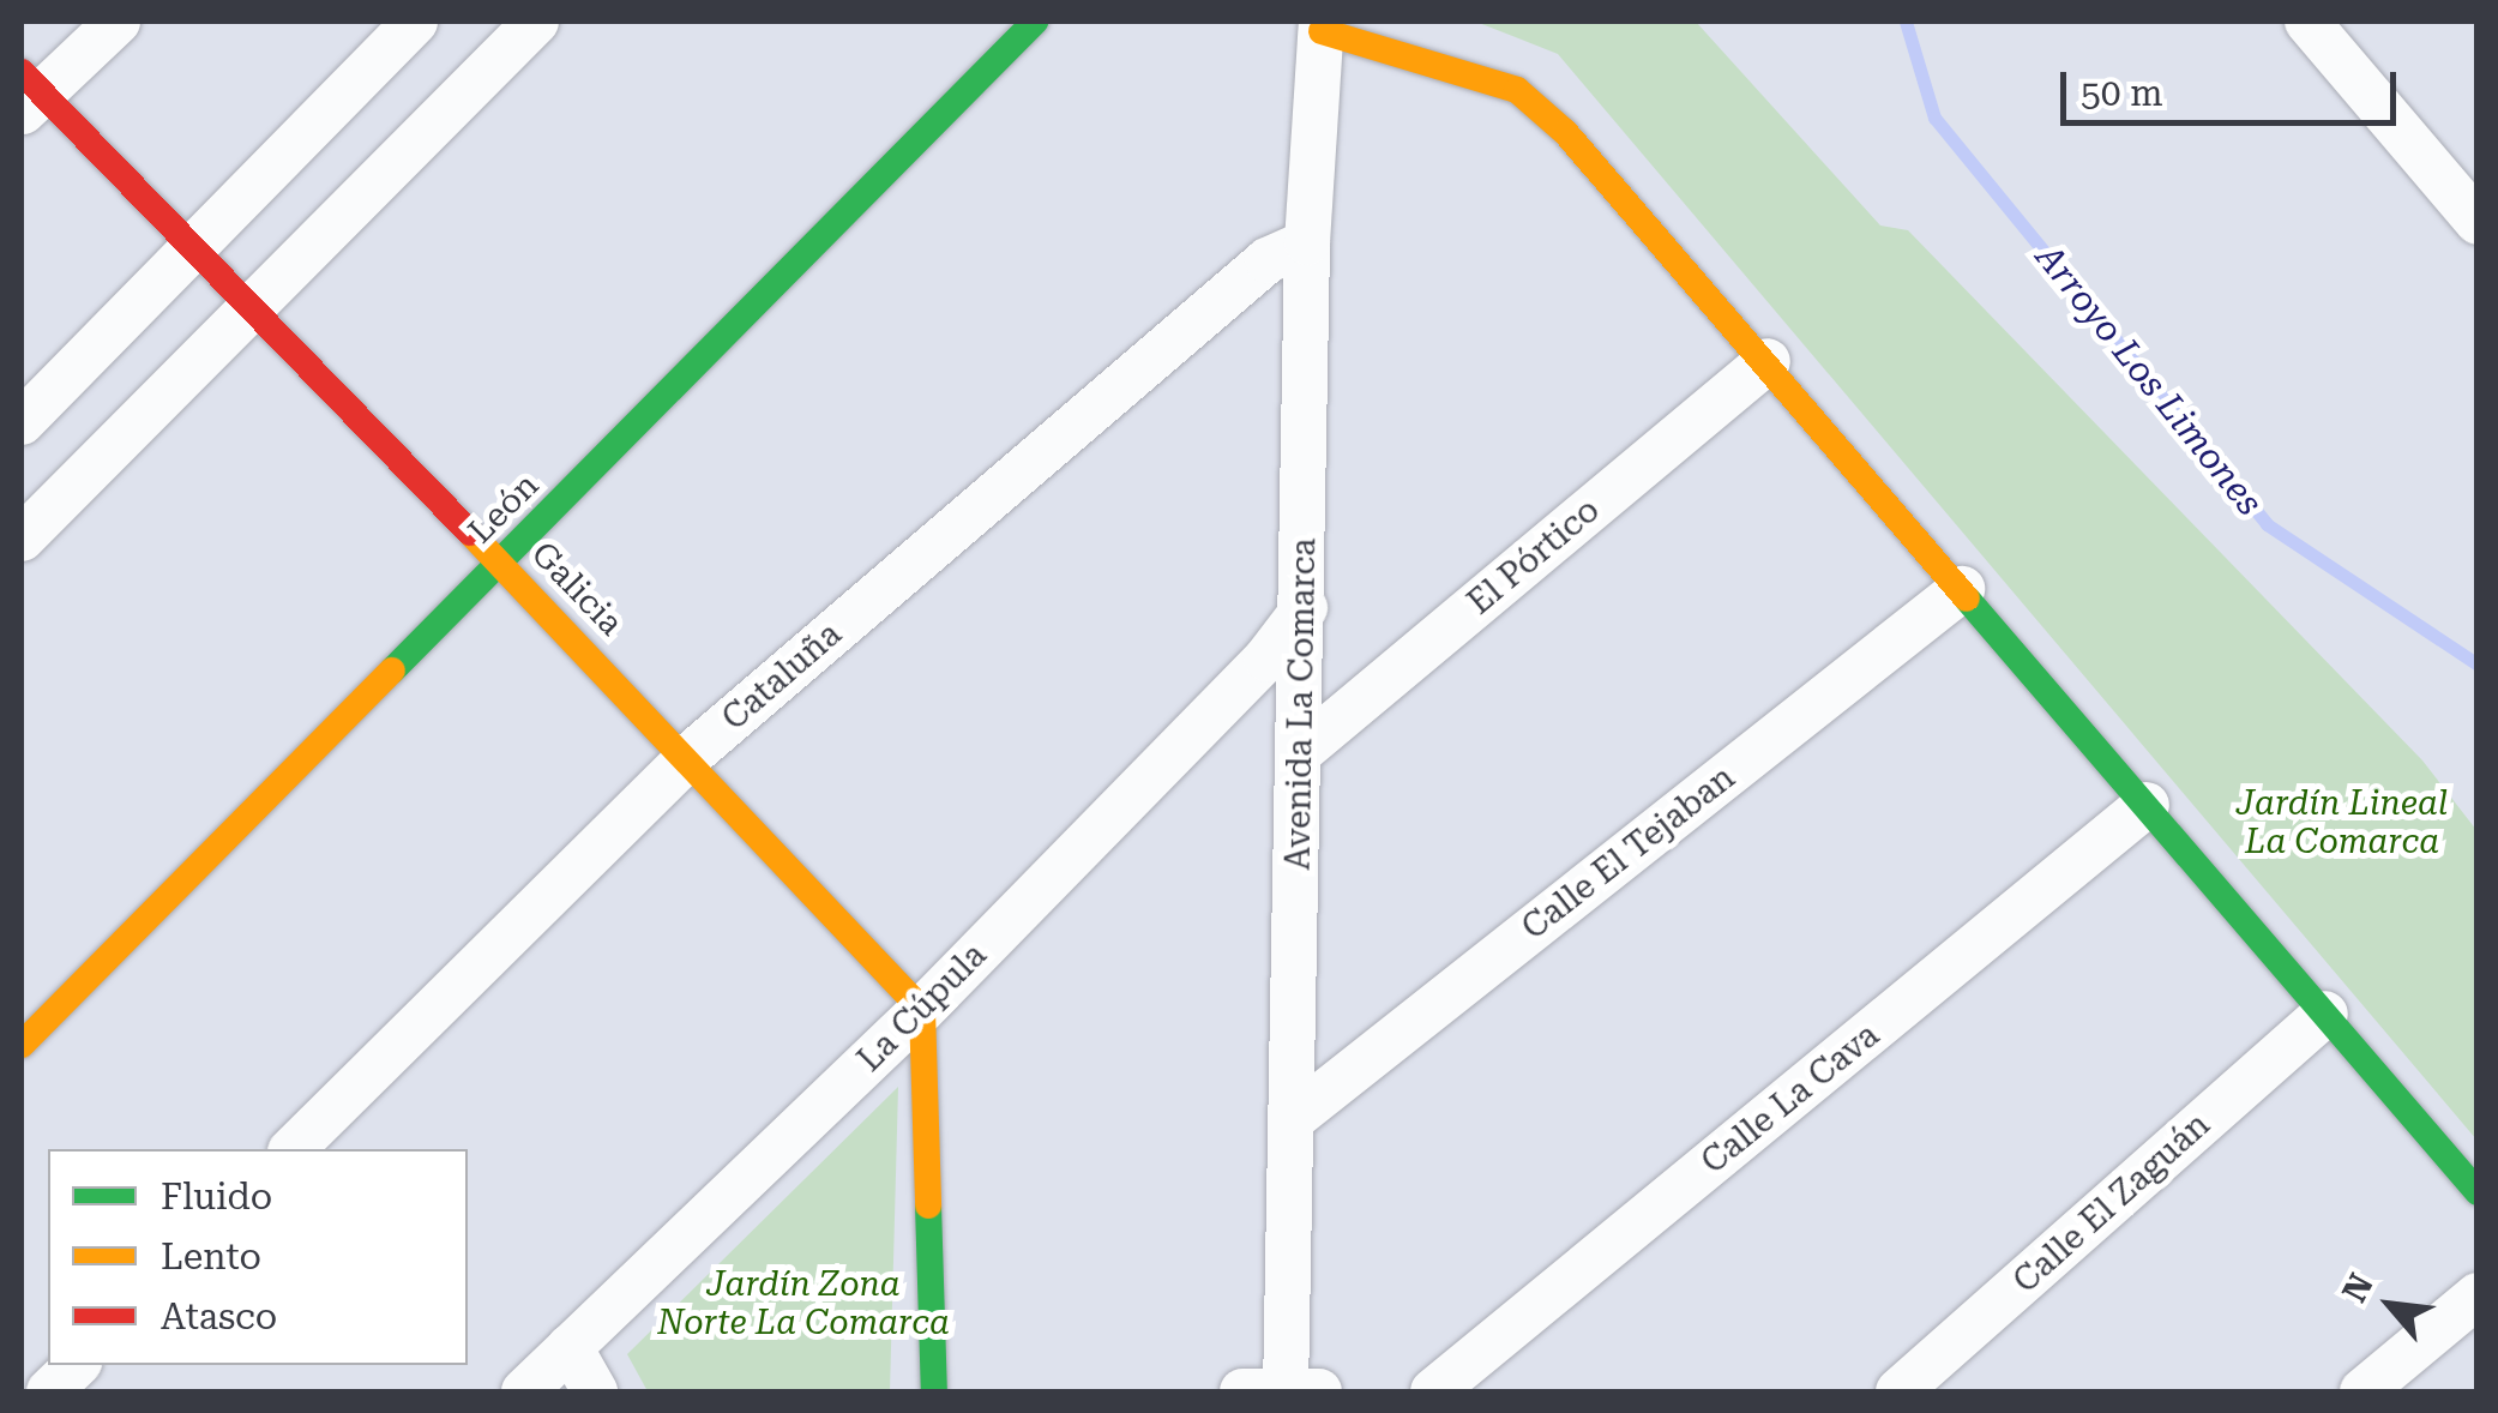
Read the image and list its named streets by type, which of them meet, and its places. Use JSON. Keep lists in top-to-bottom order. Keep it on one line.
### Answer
{"streets":{"street":["León","El Pórtico","Galicia","Cataluña","Avenida La Comarca","Calle El Tejaban","La Cúpula","Calle La Cava","Calle El Zaguán"]},"crossings":[["León","Galicia"],["El Pórtico","Avenida La Comarca"],["Galicia","Cataluña"],["Galicia","La Cúpula"],["Cataluña","Avenida La Comarca"],["Avenida La Comarca","Calle El Tejaban"],["Avenida La Comarca","La Cúpula"]],"water":["Arroyo Los Limones"],"parks":["Jardín Lineal La Comarca","Jardín Zona Norte La Comarca"],"legend":["Fluido","Lento","Atasco"],"scale_bar":"50 m","north":"top left"}
